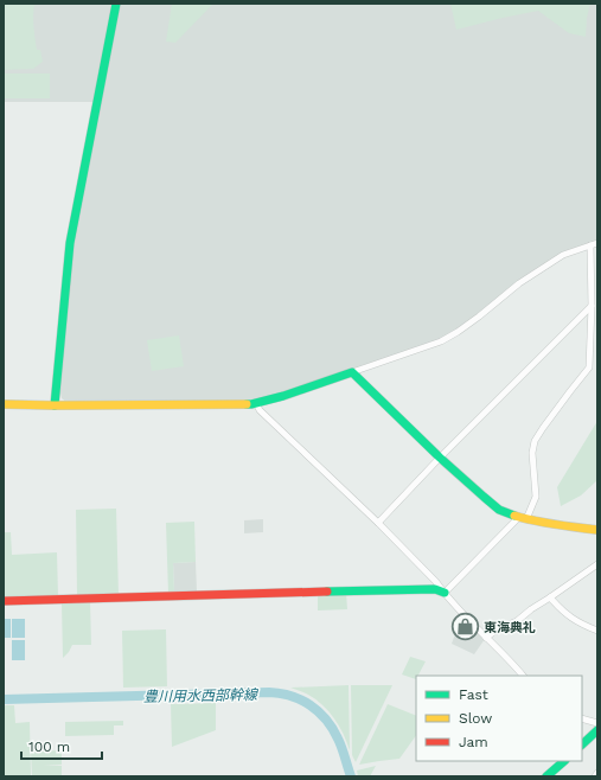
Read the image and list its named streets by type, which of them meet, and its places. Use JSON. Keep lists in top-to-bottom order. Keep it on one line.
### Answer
{"water":["豊川用水西部幹線"],"places":{"shop":["東海典礼"]},"legend":["Fast","Slow","Jam"],"scale_bar":"100 m"}
